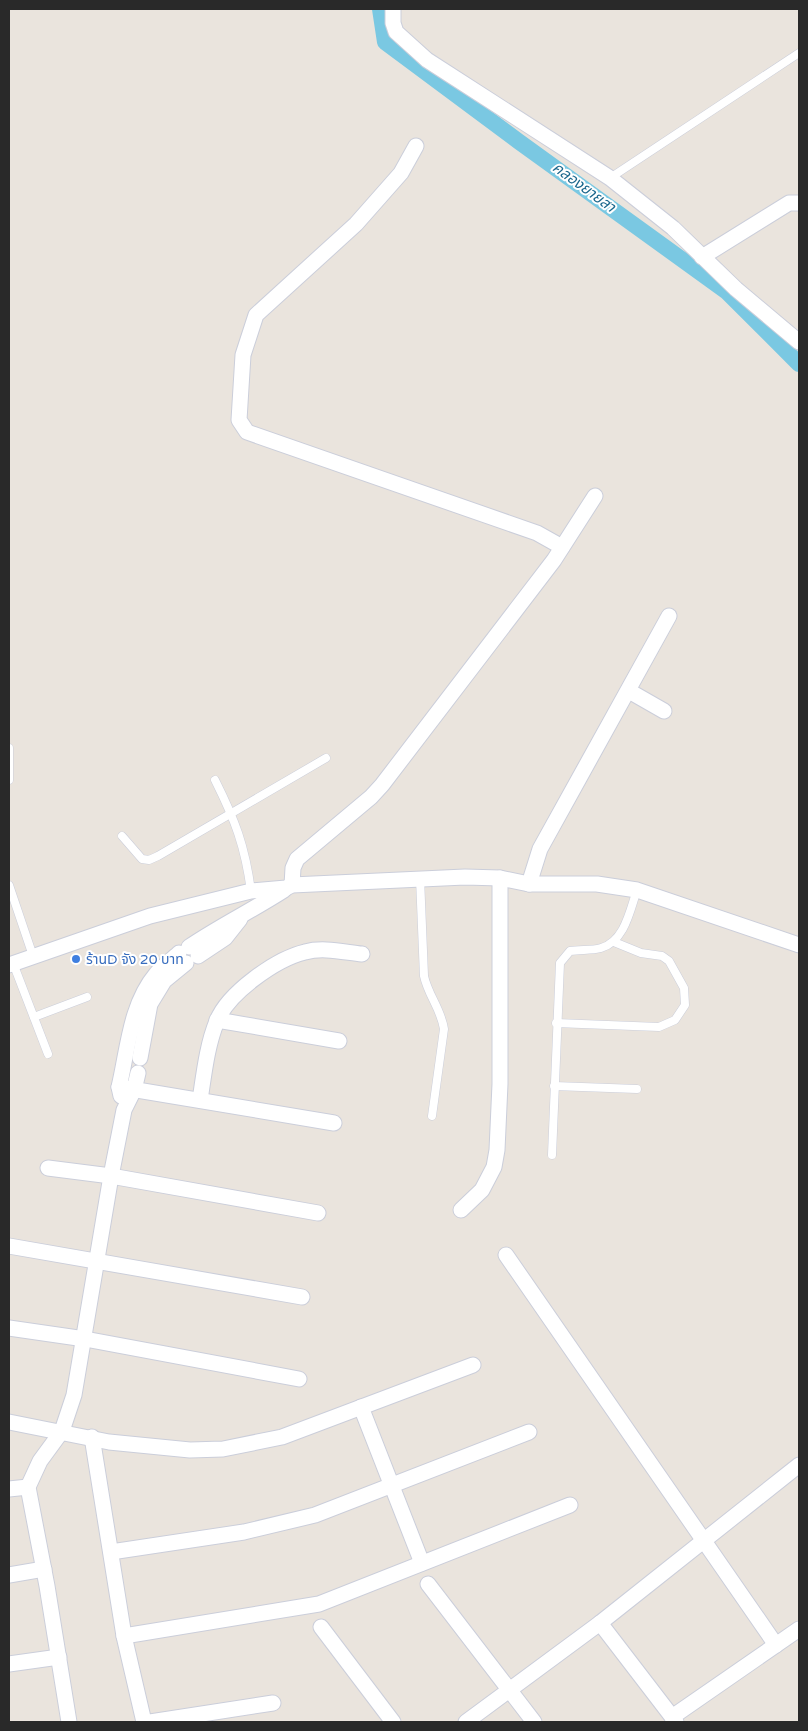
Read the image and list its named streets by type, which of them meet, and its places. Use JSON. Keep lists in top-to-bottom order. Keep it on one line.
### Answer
{"water":["คลองยายสา"],"places":["ร้านD จัง 20 บาท"]}
